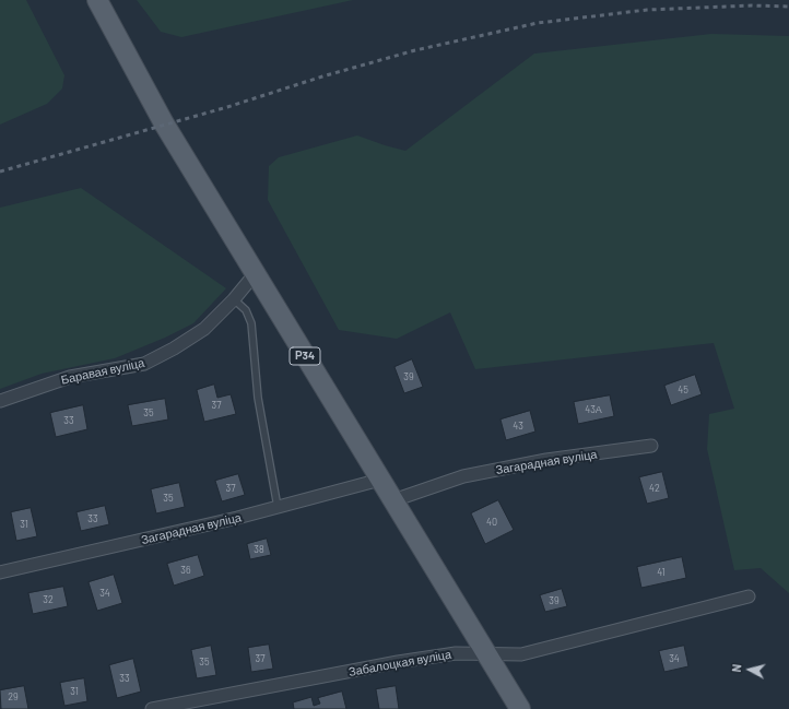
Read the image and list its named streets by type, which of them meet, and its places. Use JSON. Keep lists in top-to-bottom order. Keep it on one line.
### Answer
{"streets":{"main road":["Р34"],"street":["Баравая вуліца","Загарадная вуліца","Забалоцкая вуліца"]},"crossings":[["Р34","Баравая вуліца"],["Р34","Загарадная вуліца"],["Р34","Забалоцкая вуліца"]],"house_numbers":["39","45","37","43А","35","33","43","37","42","35","33","40","31","38","36","41","34","32","39","37","34","35","33","31","29"],"north":"left"}
